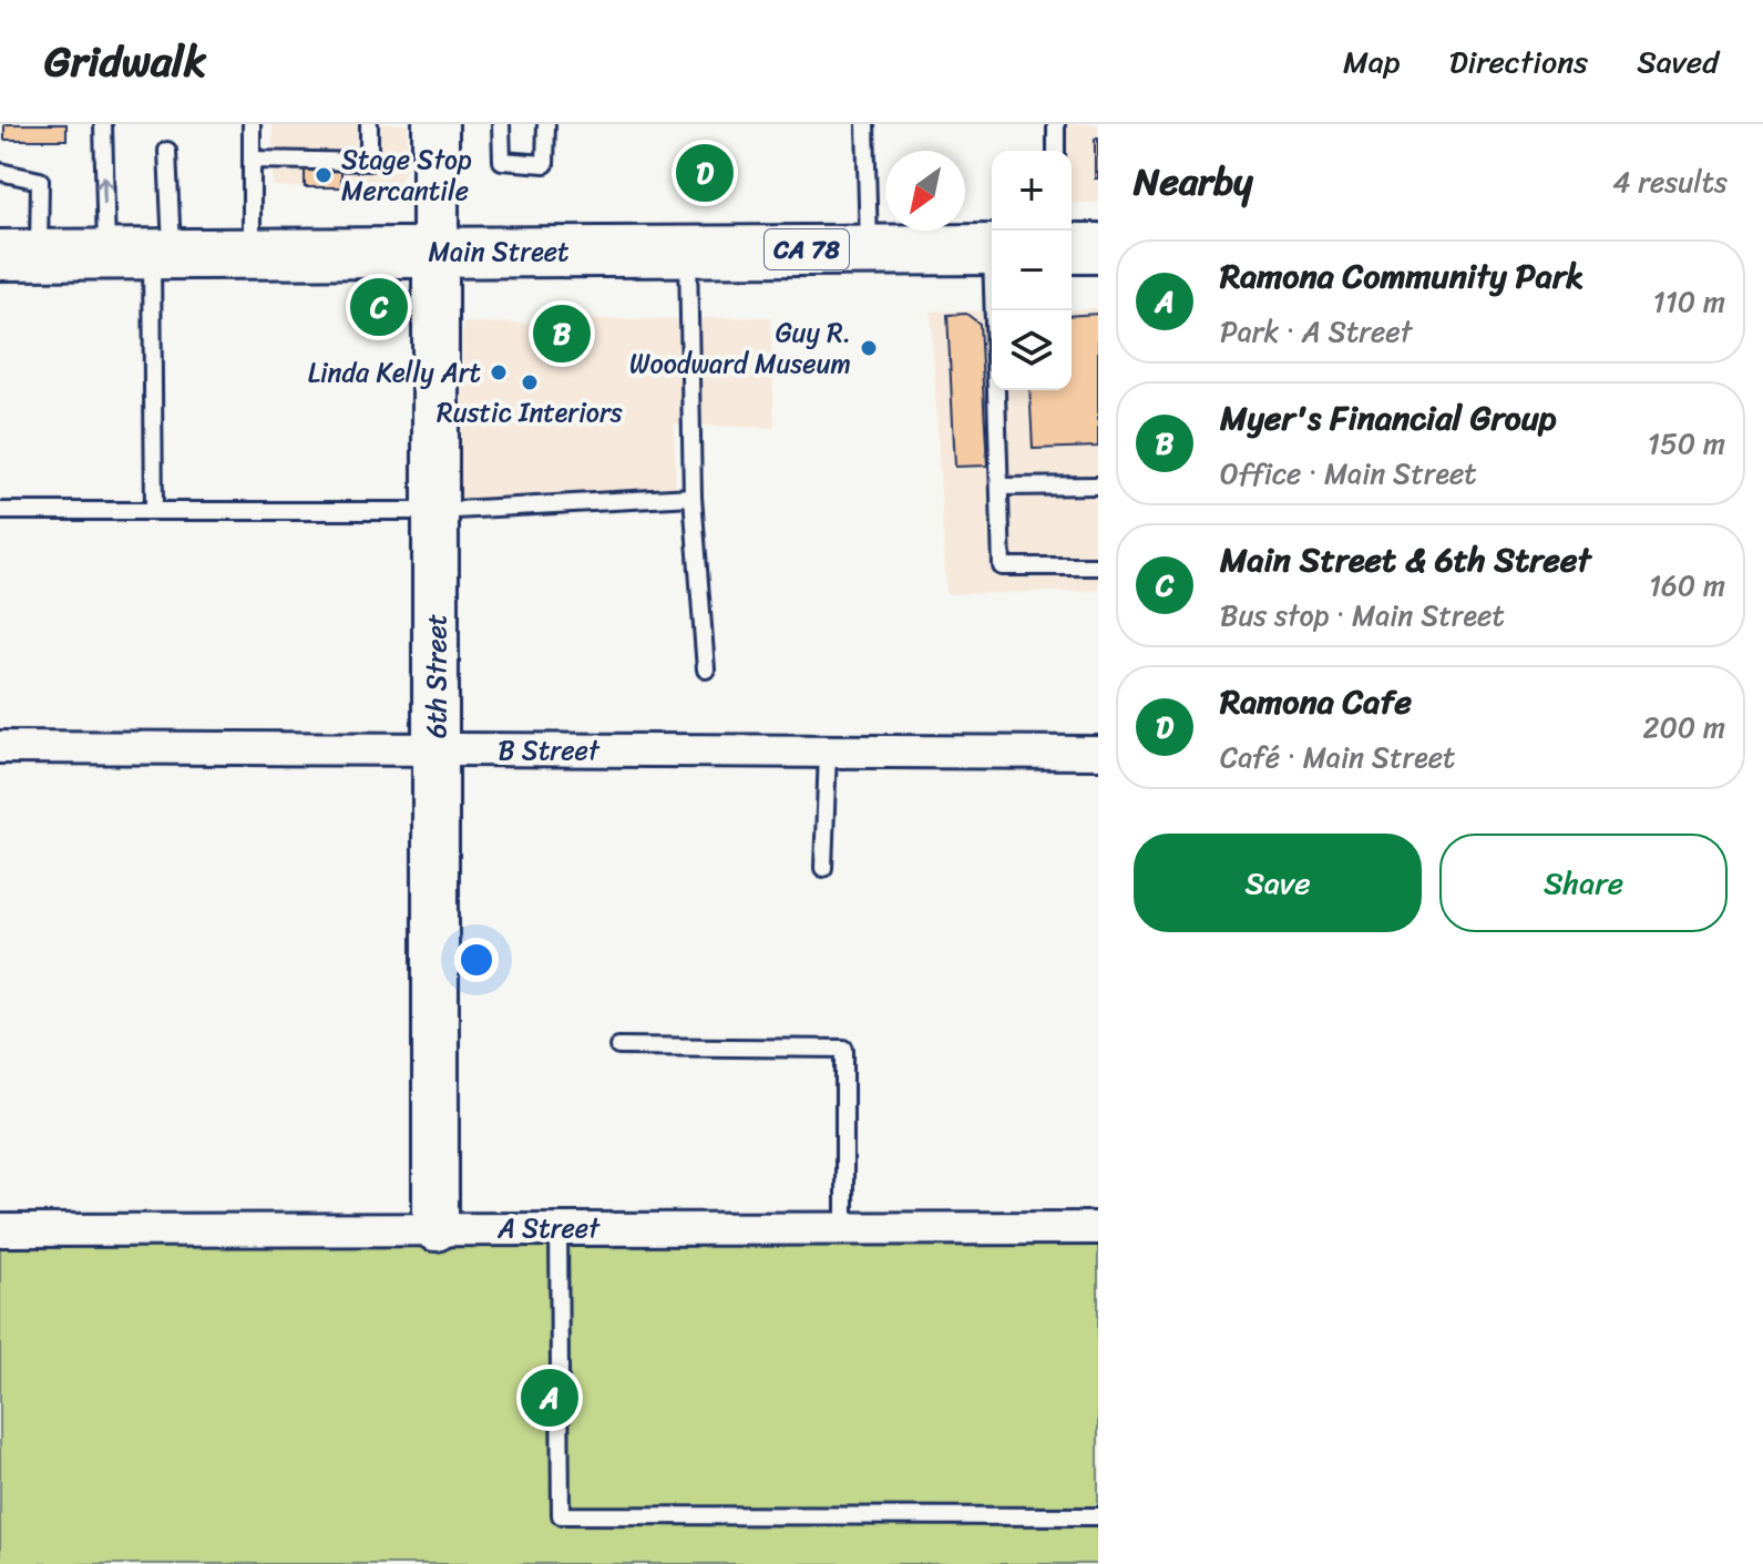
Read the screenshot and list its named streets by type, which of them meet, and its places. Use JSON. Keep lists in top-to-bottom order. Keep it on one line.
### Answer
{"streets":{"main road":["CA 78","Main Street"],"street":["6th Street","B Street","A Street"]},"crossings":[["Main Street","6th Street"],["6th Street","B Street"],["6th Street","A Street"]],"places":["Stage Stop Mercantile","Guy R. Woodward Museum","Linda Kelly Art","Rustic Interiors"],"north":"bottom left","page":{"header":"Gridwalk","nav":["Map","Directions","Saved"],"heading":["Nearby","4 results"],"pins":["D","C","B","A"],"map_buttons":["+","−"],"list":[{"mark":"A","name":"Ramona Community Park","note":"Park · A Street","value":"110 m"},{"mark":"B","name":"Myer's Financial Group","note":"Office · Main Street","value":"150 m"},{"mark":"C","name":"Main Street & 6th Street","note":"Bus stop · Main Street","value":"160 m"},{"mark":"D","name":"Ramona Cafe","note":"Café · Main Street","value":"200 m"}],"buttons":["Save","Share"]}}
